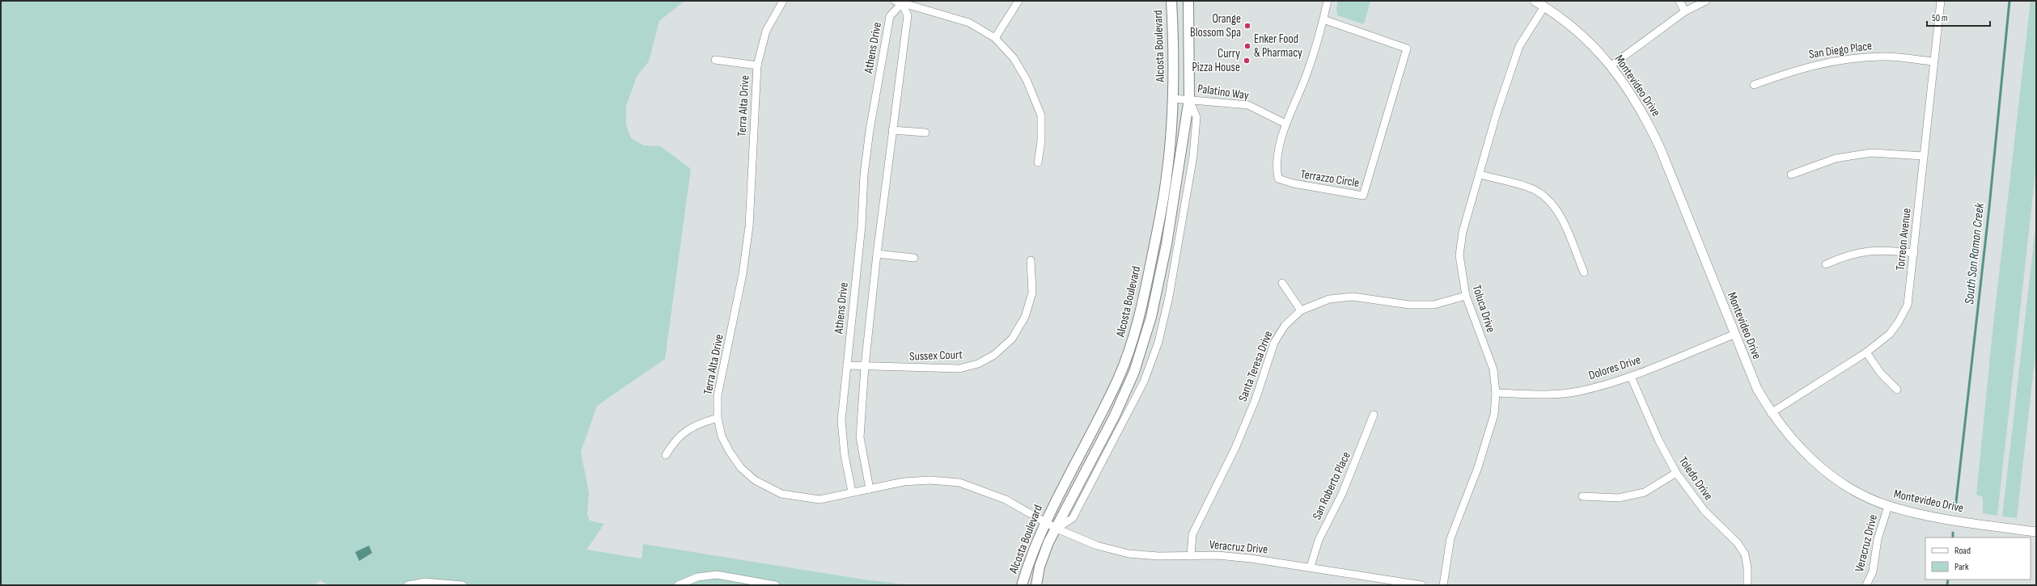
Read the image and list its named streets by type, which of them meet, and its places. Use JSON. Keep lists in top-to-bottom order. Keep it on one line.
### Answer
{"streets":{"main road":["Alcosta Boulevard"],"street":["Athens Drive","San Diego Place","Montevideo Drive","Palatino Way","Terra Alta Drive","Terrazzo Circle","Torreon Avenue","Toluca Drive","Sussex Court","Santa Teresa Drive","Dolores Drive","Toledo Drive","San Roberto Place","Veracruz Drive"]},"crossings":[["Alcosta Boulevard","Palatino Way"],["Alcosta Boulevard","Terra Alta Drive"],["Alcosta Boulevard","Veracruz Drive"],["Athens Drive","Terra Alta Drive"],["Athens Drive","Sussex Court"],["San Diego Place","Torreon Avenue"],["Montevideo Drive","Torreon Avenue"],["Montevideo Drive","Toluca Drive"],["Montevideo Drive","Dolores Drive"],["Montevideo Drive","Veracruz Drive"],["Palatino Way","Terrazzo Circle"],["Terra Alta Drive","Veracruz Drive"],["Toluca Drive","Santa Teresa Drive"],["Toluca Drive","Dolores Drive"],["Santa Teresa Drive","Veracruz Drive"],["Dolores Drive","Toledo Drive"],["San Roberto Place","Veracruz Drive"]],"water":["South San Ramon Creek"],"places":["Orange Blossom Spa","Enker Food & Pharmacy","Curry Pizza House"],"legend":["Road","Park"],"scale_bar":"50 m"}
